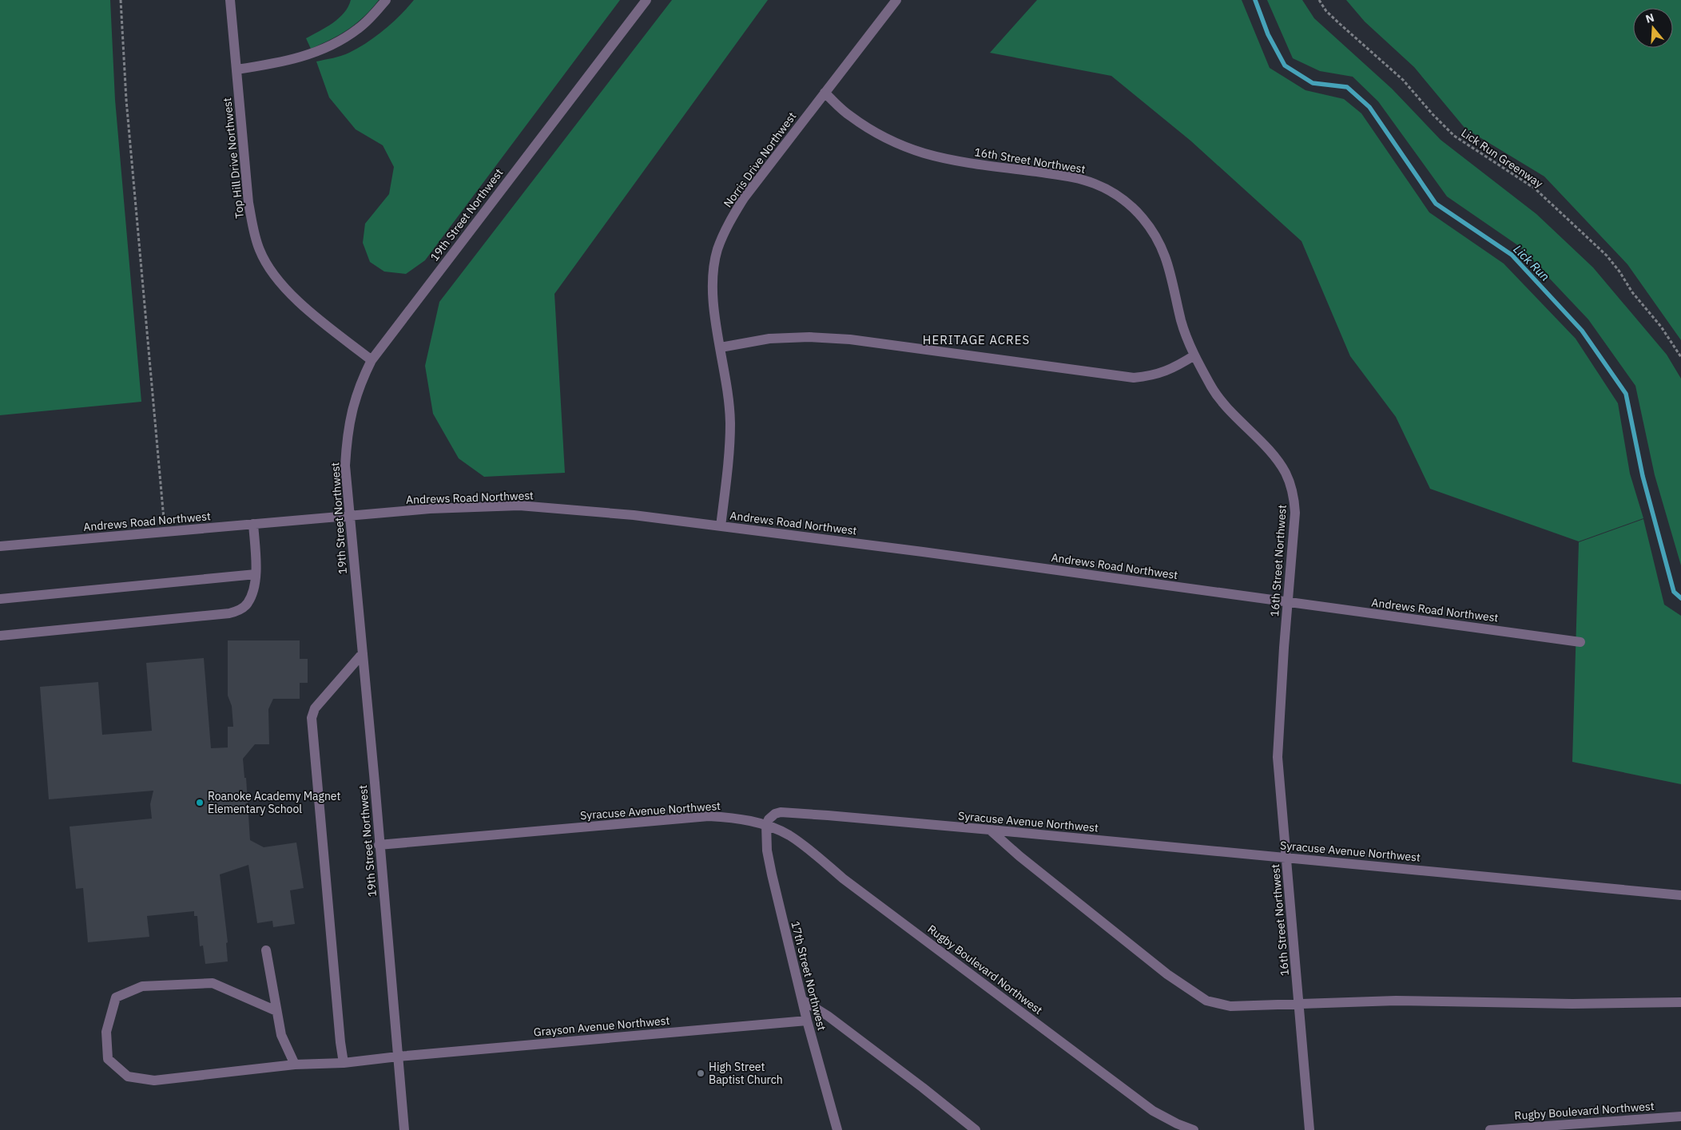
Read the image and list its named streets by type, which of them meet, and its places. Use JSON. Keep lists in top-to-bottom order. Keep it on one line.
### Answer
{"streets":{"street":["Top Hill Drive Northwest","Norris Drive Northwest","16th Street Northwest","19th Street Northwest","Andrews Road Northwest","Syracuse Avenue Northwest","Rugby Boulevard Northwest","17th Street Northwest","Grayson Avenue Northwest"],"path":["Lick Run Greenway"]},"crossings":[["Top Hill Drive Northwest","19th Street Northwest"],["Norris Drive Northwest","16th Street Northwest"],["Norris Drive Northwest","Andrews Road Northwest"],["16th Street Northwest","Andrews Road Northwest"],["16th Street Northwest","Syracuse Avenue Northwest"],["19th Street Northwest","Andrews Road Northwest"],["19th Street Northwest","Syracuse Avenue Northwest"],["19th Street Northwest","Grayson Avenue Northwest"],["Syracuse Avenue Northwest","Rugby Boulevard Northwest"],["Syracuse Avenue Northwest","17th Street Northwest"],["Rugby Boulevard Northwest","17th Street Northwest"],["17th Street Northwest","Grayson Avenue Northwest"]],"districts":["HERITAGE ACRES"],"water":["Lick Run"],"places":["Roanoke Academy Magnet Elementary School","High Street Baptist Church"],"north":"top"}
